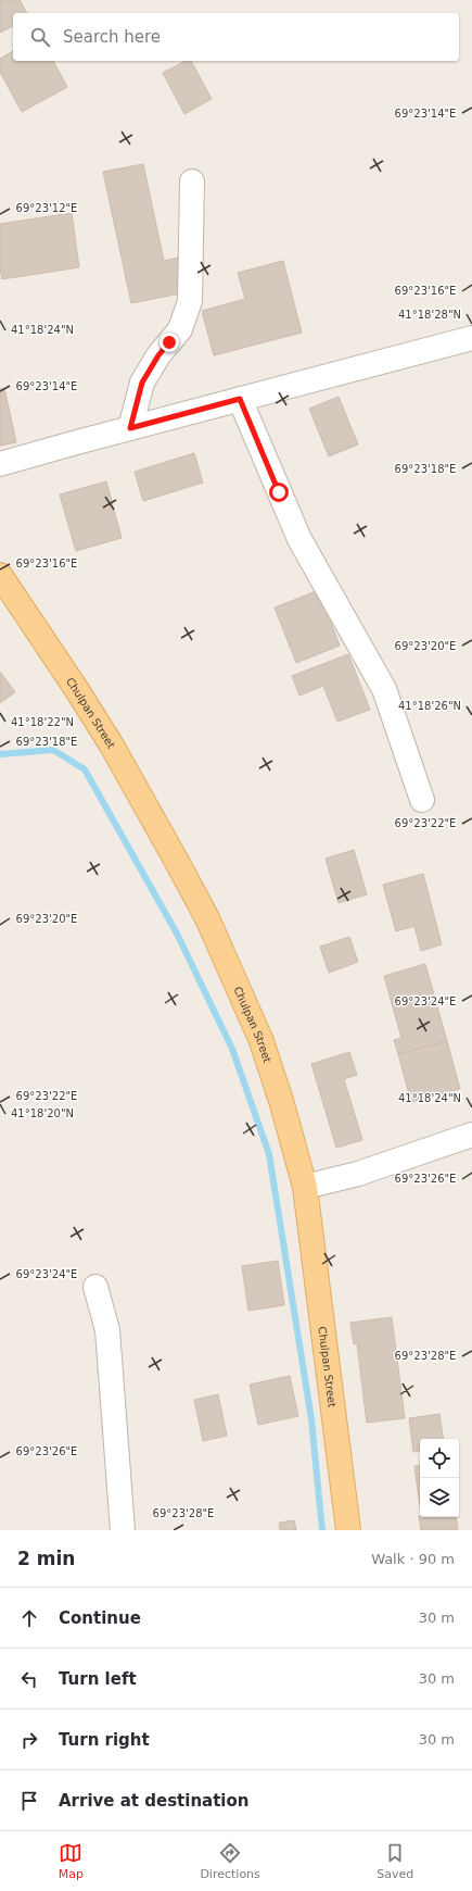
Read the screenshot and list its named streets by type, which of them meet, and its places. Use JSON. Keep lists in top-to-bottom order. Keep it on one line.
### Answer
{"streets":{"main road":["Chulpan Street"]},"page":{"search":"Search here","heading":["2 min","Walk · 90 m"],"list":[["Continue","30 m"],["Turn left","30 m"],["Turn right","30 m"],"Arrive at destination"],"nav":["Map","Directions","Saved"]},"coordinates":["69°23'14\"E","69°23'12\"E","69°23'16\"E","41°18'28\"N","41°18'24\"N","69°23'18\"E","69°23'20\"E","41°18'26\"N","41°18'22\"N","69°23'22\"E","69°23'24\"E","41°18'20\"N","69°23'26\"E","69°23'28\"E"]}
